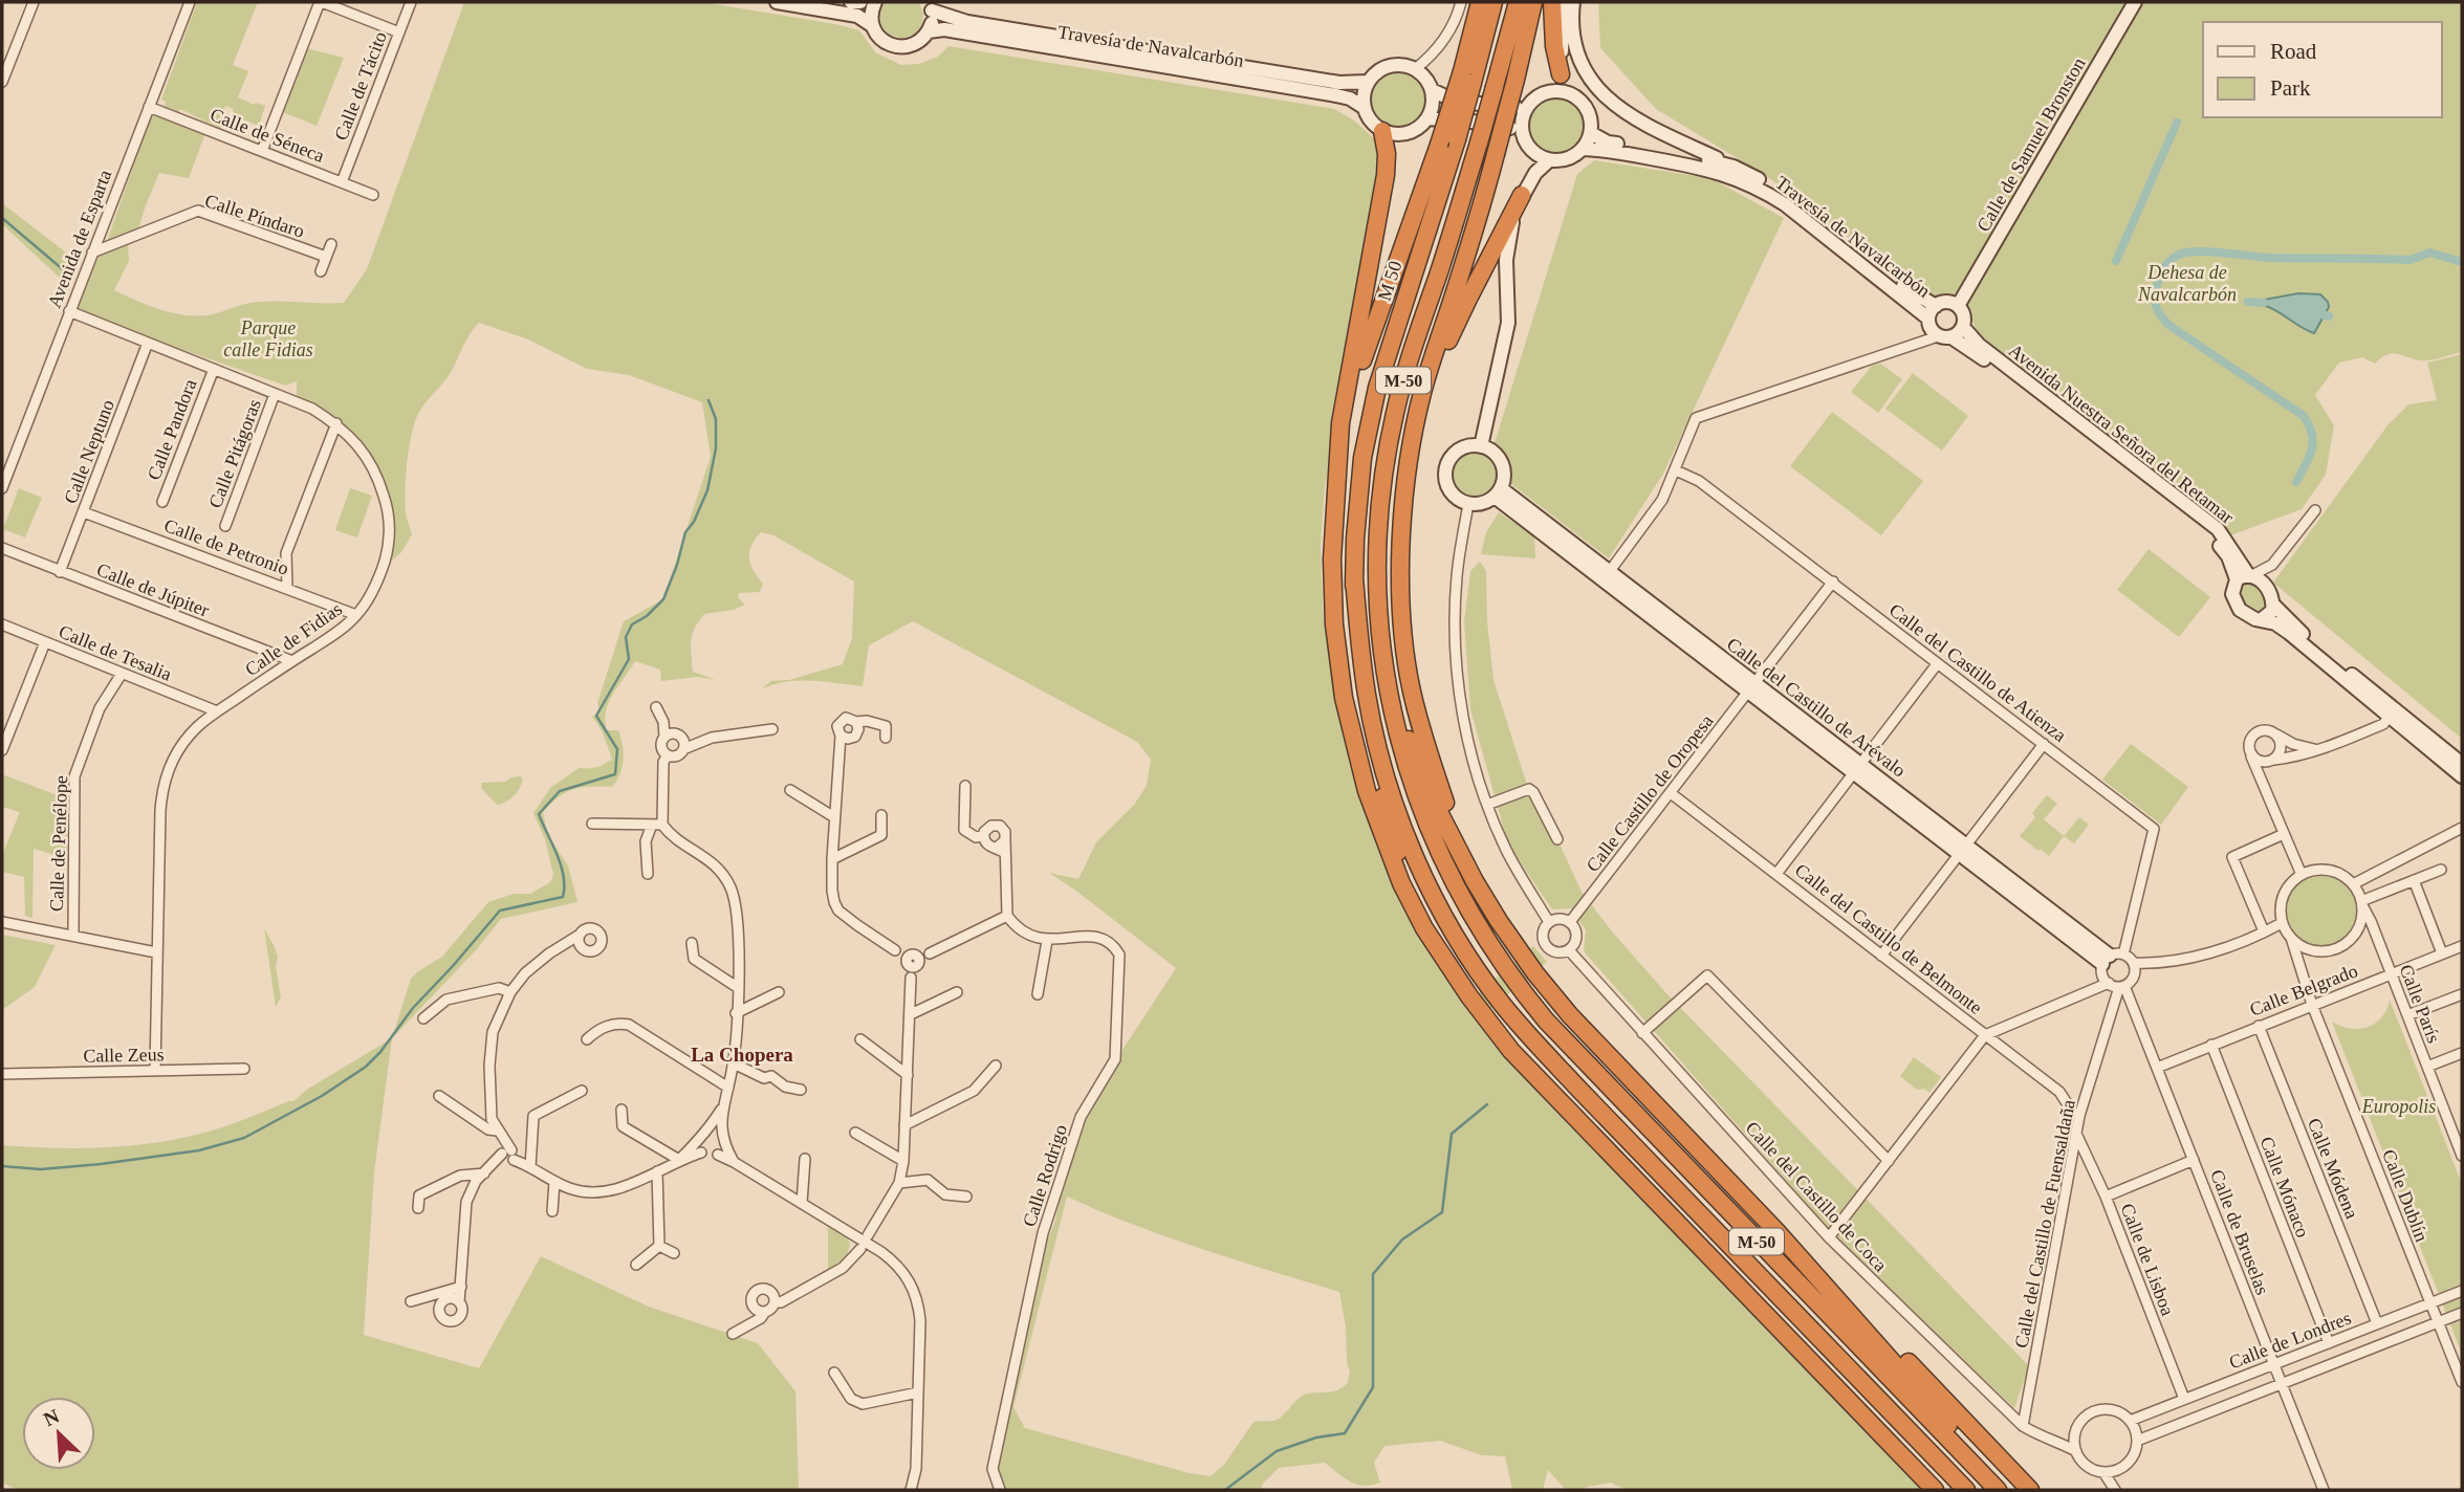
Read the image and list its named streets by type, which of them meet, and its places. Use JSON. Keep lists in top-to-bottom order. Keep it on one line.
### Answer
{"streets":{"highway":["M 50","M-50"],"street":["Travesía de Navalcarbón","Calle de Tácito","Calle de Séneca","Calle de Samuel Bronston","Calle Píndaro","Avenida de Esparta","Calle Pandora","Avenida Nuestra Señora del Retamar","Calle Neptuno","Calle Pitágoras","Calle de Petronio","Calle de Júpiter","Calle de Fidias","Calle de Tesalia","Calle del Castillo de Atienza","Calle del Castillo de Arévalo","Calle Castillo de Oropesa","Calle de Penélope","Calle del Castillo de Belmonte","Calle Belgrado","Calle París","Calle Zeus","Calle Módena","Calle Rodrigo","Calle Mónaco","Calle Dublín","Calle del Castillo de Coca","Calle del Castillo de Fuensaldaña","Calle de Bruselas","Calle de Lisboa","Calle de Londres"]},"crossings":[["Travesía de Navalcarbón","Calle de Samuel Bronston"],["Travesía de Navalcarbón","Avenida Nuestra Señora del Retamar"],["Calle de Tácito","Calle de Séneca"],["Calle de Séneca","Avenida de Esparta"],["Calle Píndaro","Avenida de Esparta"],["Avenida de Esparta","Calle de Fidias"],["M 50","M-50"],["Calle Pandora","Calle de Fidias"],["Calle Neptuno","Calle de Petronio"],["Calle Neptuno","Calle de Júpiter"],["Calle Neptuno","Calle de Fidias"],["Calle Pitágoras","Calle de Fidias"],["Calle de Petronio","Calle de Fidias"],["Calle de Júpiter","Calle de Fidias"],["Calle de Fidias","Calle de Tesalia"],["Calle de Fidias","Calle Zeus"],["Calle de Tesalia","Calle de Penélope"],["Calle del Castillo de Atienza","Calle del Castillo de Arévalo"],["Calle del Castillo de Atienza","Calle Castillo de Oropesa"],["Calle del Castillo de Atienza","Calle del Castillo de Fuensaldaña"],["Calle del Castillo de Atienza","Calle de Bruselas"],["Calle del Castillo de Arévalo","Calle Castillo de Oropesa"],["Calle del Castillo de Arévalo","Calle del Castillo de Fuensaldaña"],["Calle del Castillo de Arévalo","Calle de Bruselas"],["Calle Castillo de Oropesa","Calle del Castillo de Belmonte"],["Calle Castillo de Oropesa","Calle del Castillo de Coca"],["Calle del Castillo de Belmonte","Calle del Castillo de Fuensaldaña"],["Calle Belgrado","Calle París"],["Calle Belgrado","Calle Módena"],["Calle Belgrado","Calle Mónaco"],["Calle Belgrado","Calle Dublín"],["Calle Belgrado","Calle de Bruselas"],["Calle París","Calle Dublín"],["Calle Módena","Calle de Londres"],["Calle Mónaco","Calle de Londres"],["Calle Dublín","Calle de Londres"],["Calle del Castillo de Coca","Calle del Castillo de Fuensaldaña"],["Calle del Castillo de Coca","Calle de Londres"],["Calle del Castillo de Fuensaldaña","Calle de Bruselas"],["Calle del Castillo de Fuensaldaña","Calle de Lisboa"],["Calle de Bruselas","Calle de Londres"],["Calle de Lisboa","Calle de Londres"]],"districts":["La Chopera"],"parks":["Dehesa de Navalcarbón","Parque calle Fidias","Europolis"],"legend":["Road","Park"],"north":"top left"}
